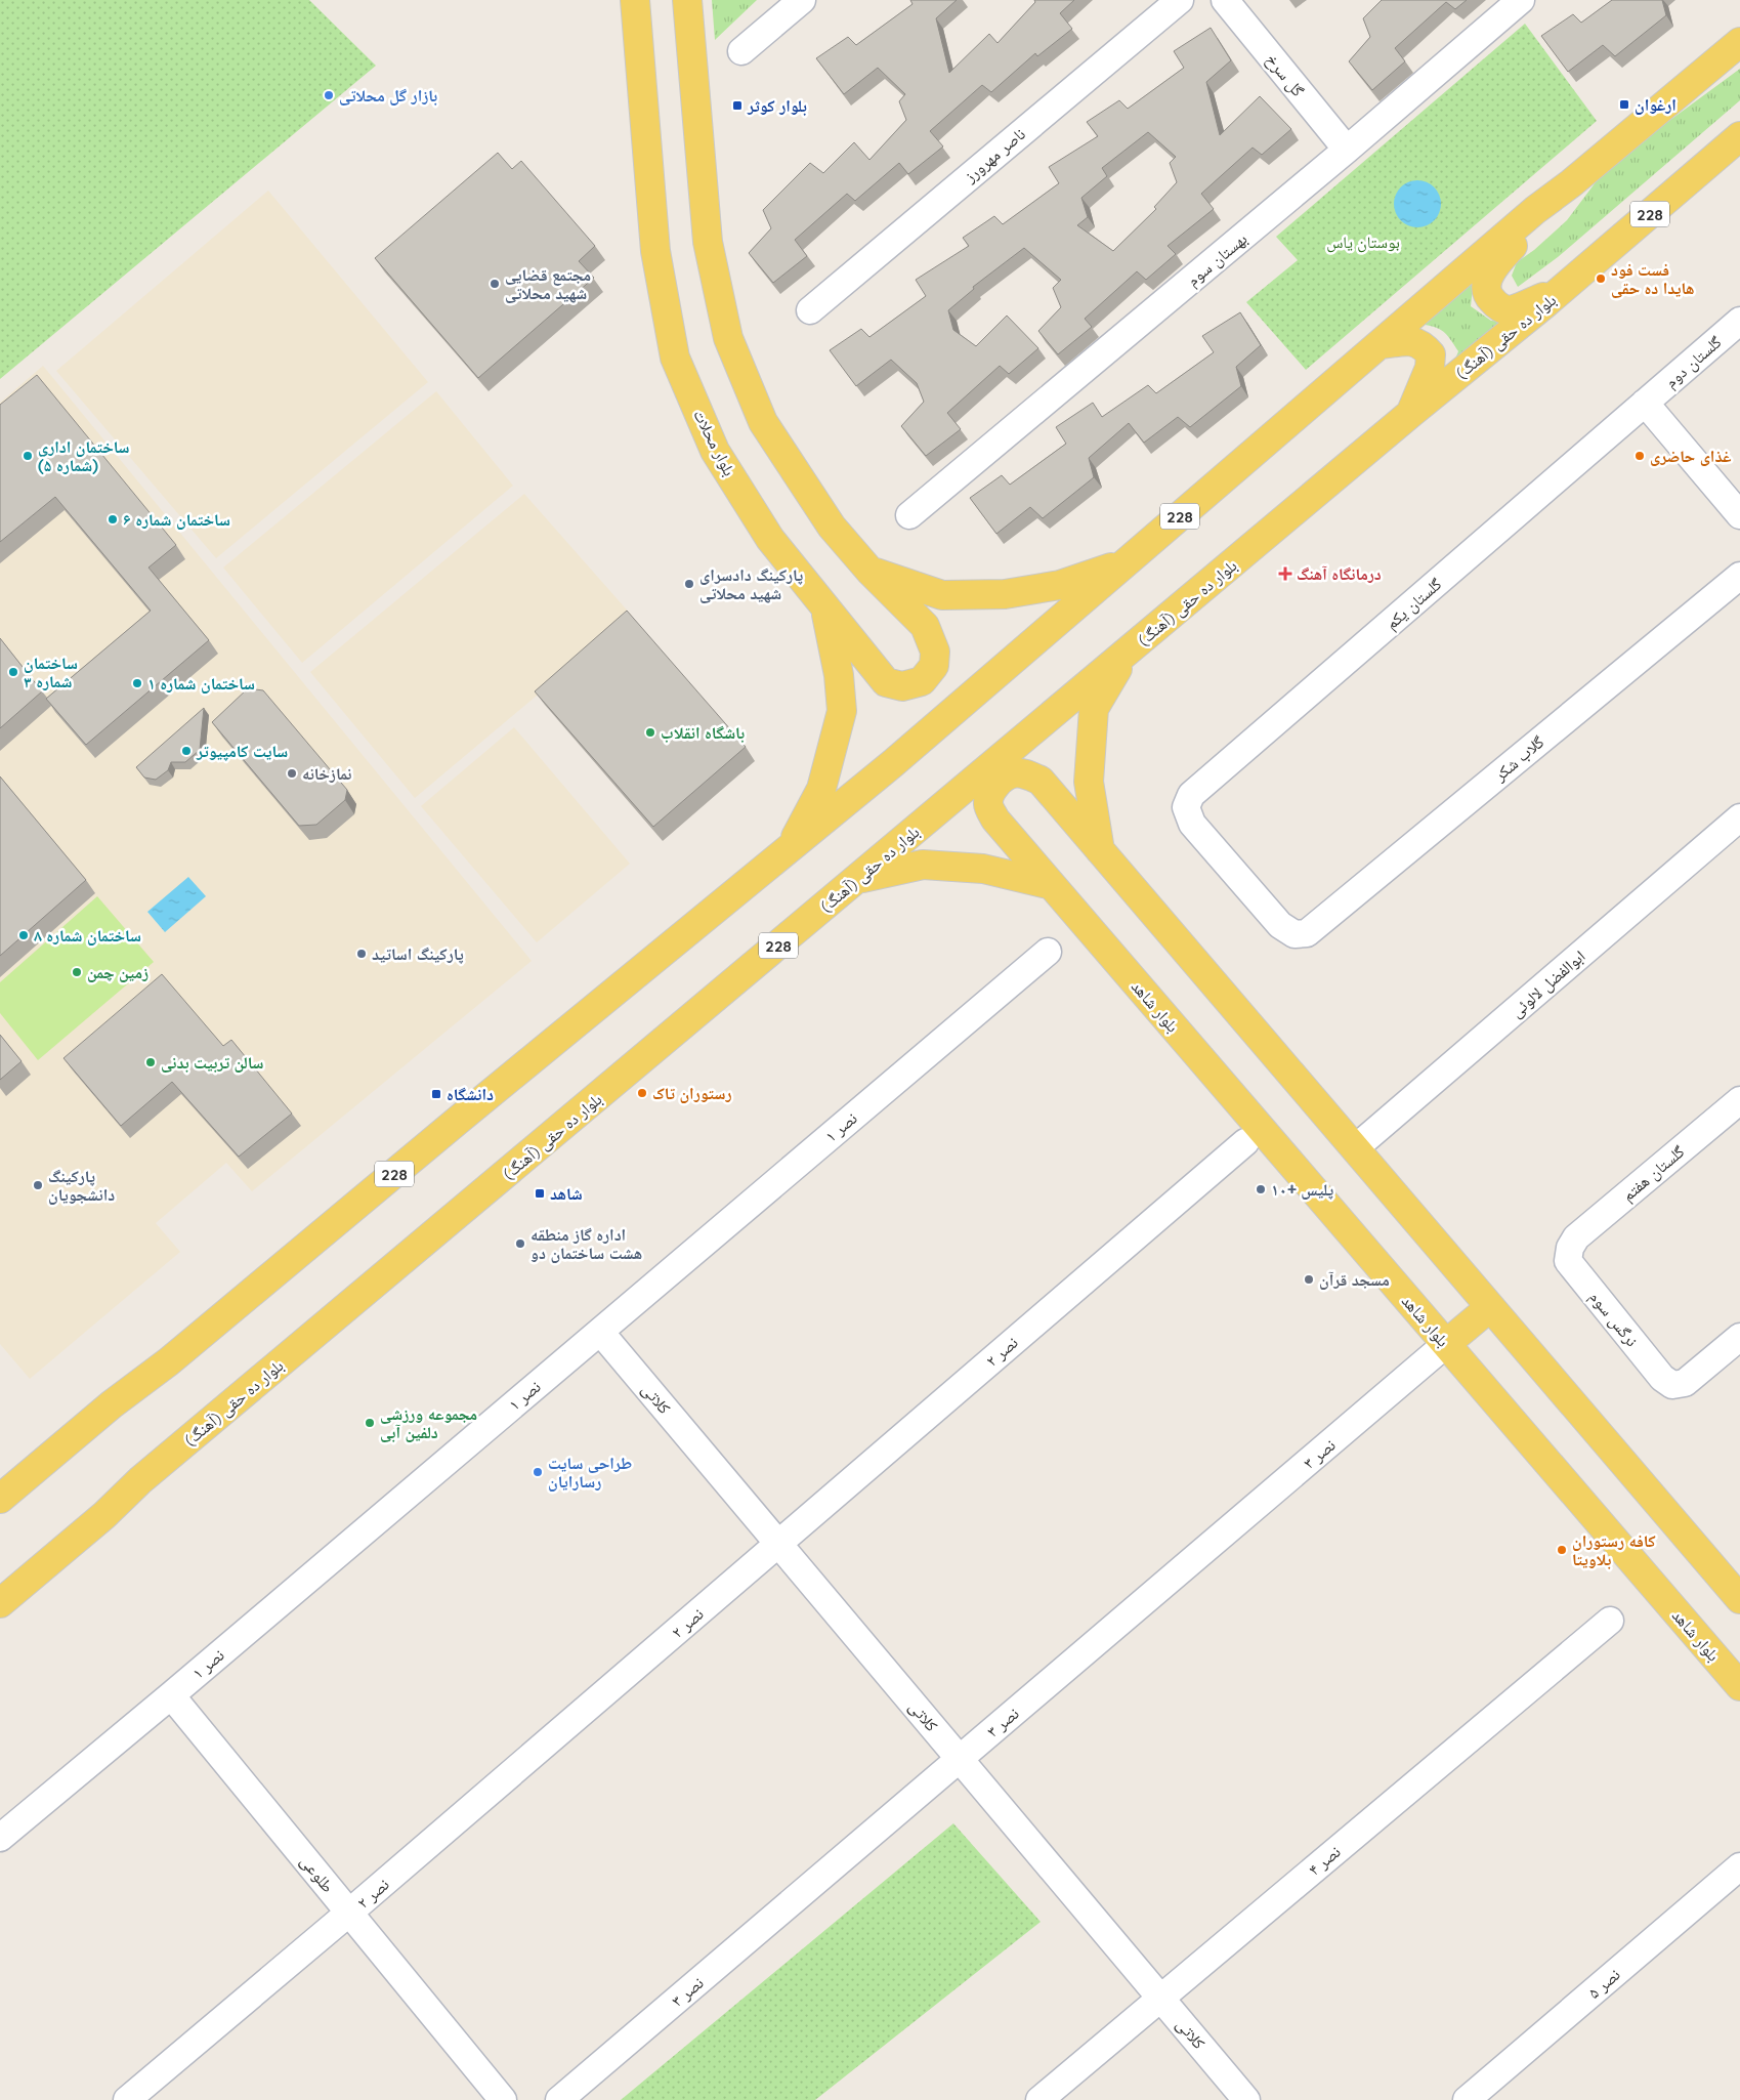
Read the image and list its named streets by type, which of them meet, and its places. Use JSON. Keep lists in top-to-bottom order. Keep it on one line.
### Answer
{"streets":{"main road":["228","بلوار ده حقی (آهنگ)","بلوار محلات","بلوار شاهد"],"street":["گل سرخ","ناصر مهرورز","بهستان سوم","گلستان دوم","گلستان یکم","گلاب شکر","ابوالفضل لالوئی","نصر ۱","گلستان هفتم","نرگس سوم","نصر ۲","کلاتی","نصر ۳","نصر ۴","طلوعی","نصر ۵"]},"crossings":[["گل سرخ","بهستان سوم"],["228","بلوار محلات"],["گلستان دوم","گلستان یکم"],["گلستان یکم","گلاب شکر"],["بلوار شاهد","نصر ۳"],["نصر ۱","کلاتی"],["نصر ۱","طلوعی"],["گلستان هفتم","نرگس سوم"],["نصر ۲","کلاتی"],["نصر ۲","طلوعی"],["کلاتی","نصر ۳"],["کلاتی","نصر ۴"]],"parks":["بوستان یاس"],"places":{"other":["بازار گل محلاتی","فست فود هایدا ده حقی","مجتمع قضایی شهید محلاتی","ساختمان اداری (شماره ۵)","غذای حاضری","ساختمان شماره ۶","پارکینگ دادسرای شهید محلاتی","ساختمان شماره ۳","ساختمان شماره ۱","باشگاه انقلاب","سایت کامپیوتر","نمازخانه","ساختمان شماره ۸","پارکینگ اساتید","زمین چمن","سالن تربیت بدنی","رستوران تاک","پارکینگ دانشجویان","پلیس +۱۰","اداره گاز منطقه هشت ساختمان دو","مسجد قرآن","مجموعه ورزشی دلفین آبی","طراحی سایت رسارایان","کافه رستوران بلاویتا"],"transit":["ارغوان","بلوار کوثر","دانشگاه","شاهد"],"health":["درمانگاه آهنگ"]}}
